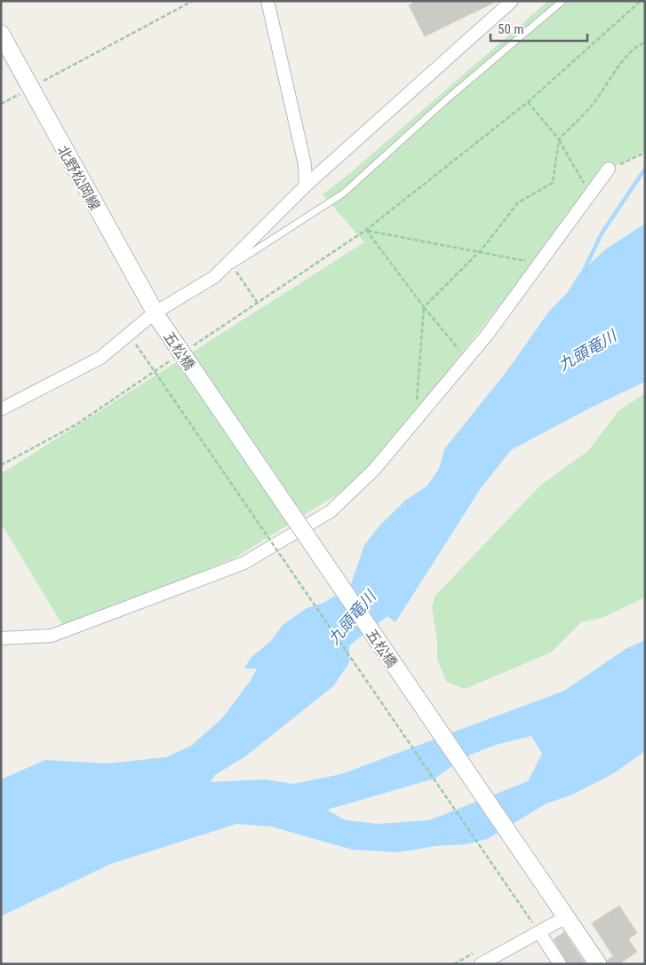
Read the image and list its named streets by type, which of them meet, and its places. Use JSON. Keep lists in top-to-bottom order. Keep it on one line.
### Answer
{"streets":{"main road":["北野松岡線","五松橋"]},"crossings":[["北野松岡線","五松橋"]],"water":["九頭竜川"],"scale_bar":"50 m"}
